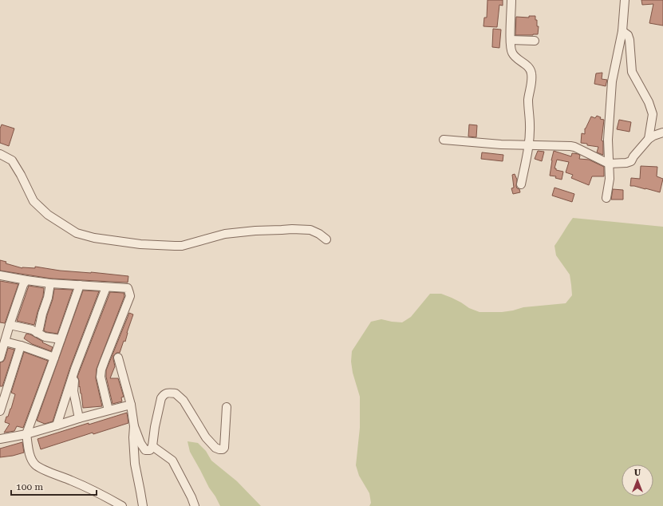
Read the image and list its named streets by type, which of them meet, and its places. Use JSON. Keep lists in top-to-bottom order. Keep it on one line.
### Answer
{"scale_bar":"100 m","north":"top"}
